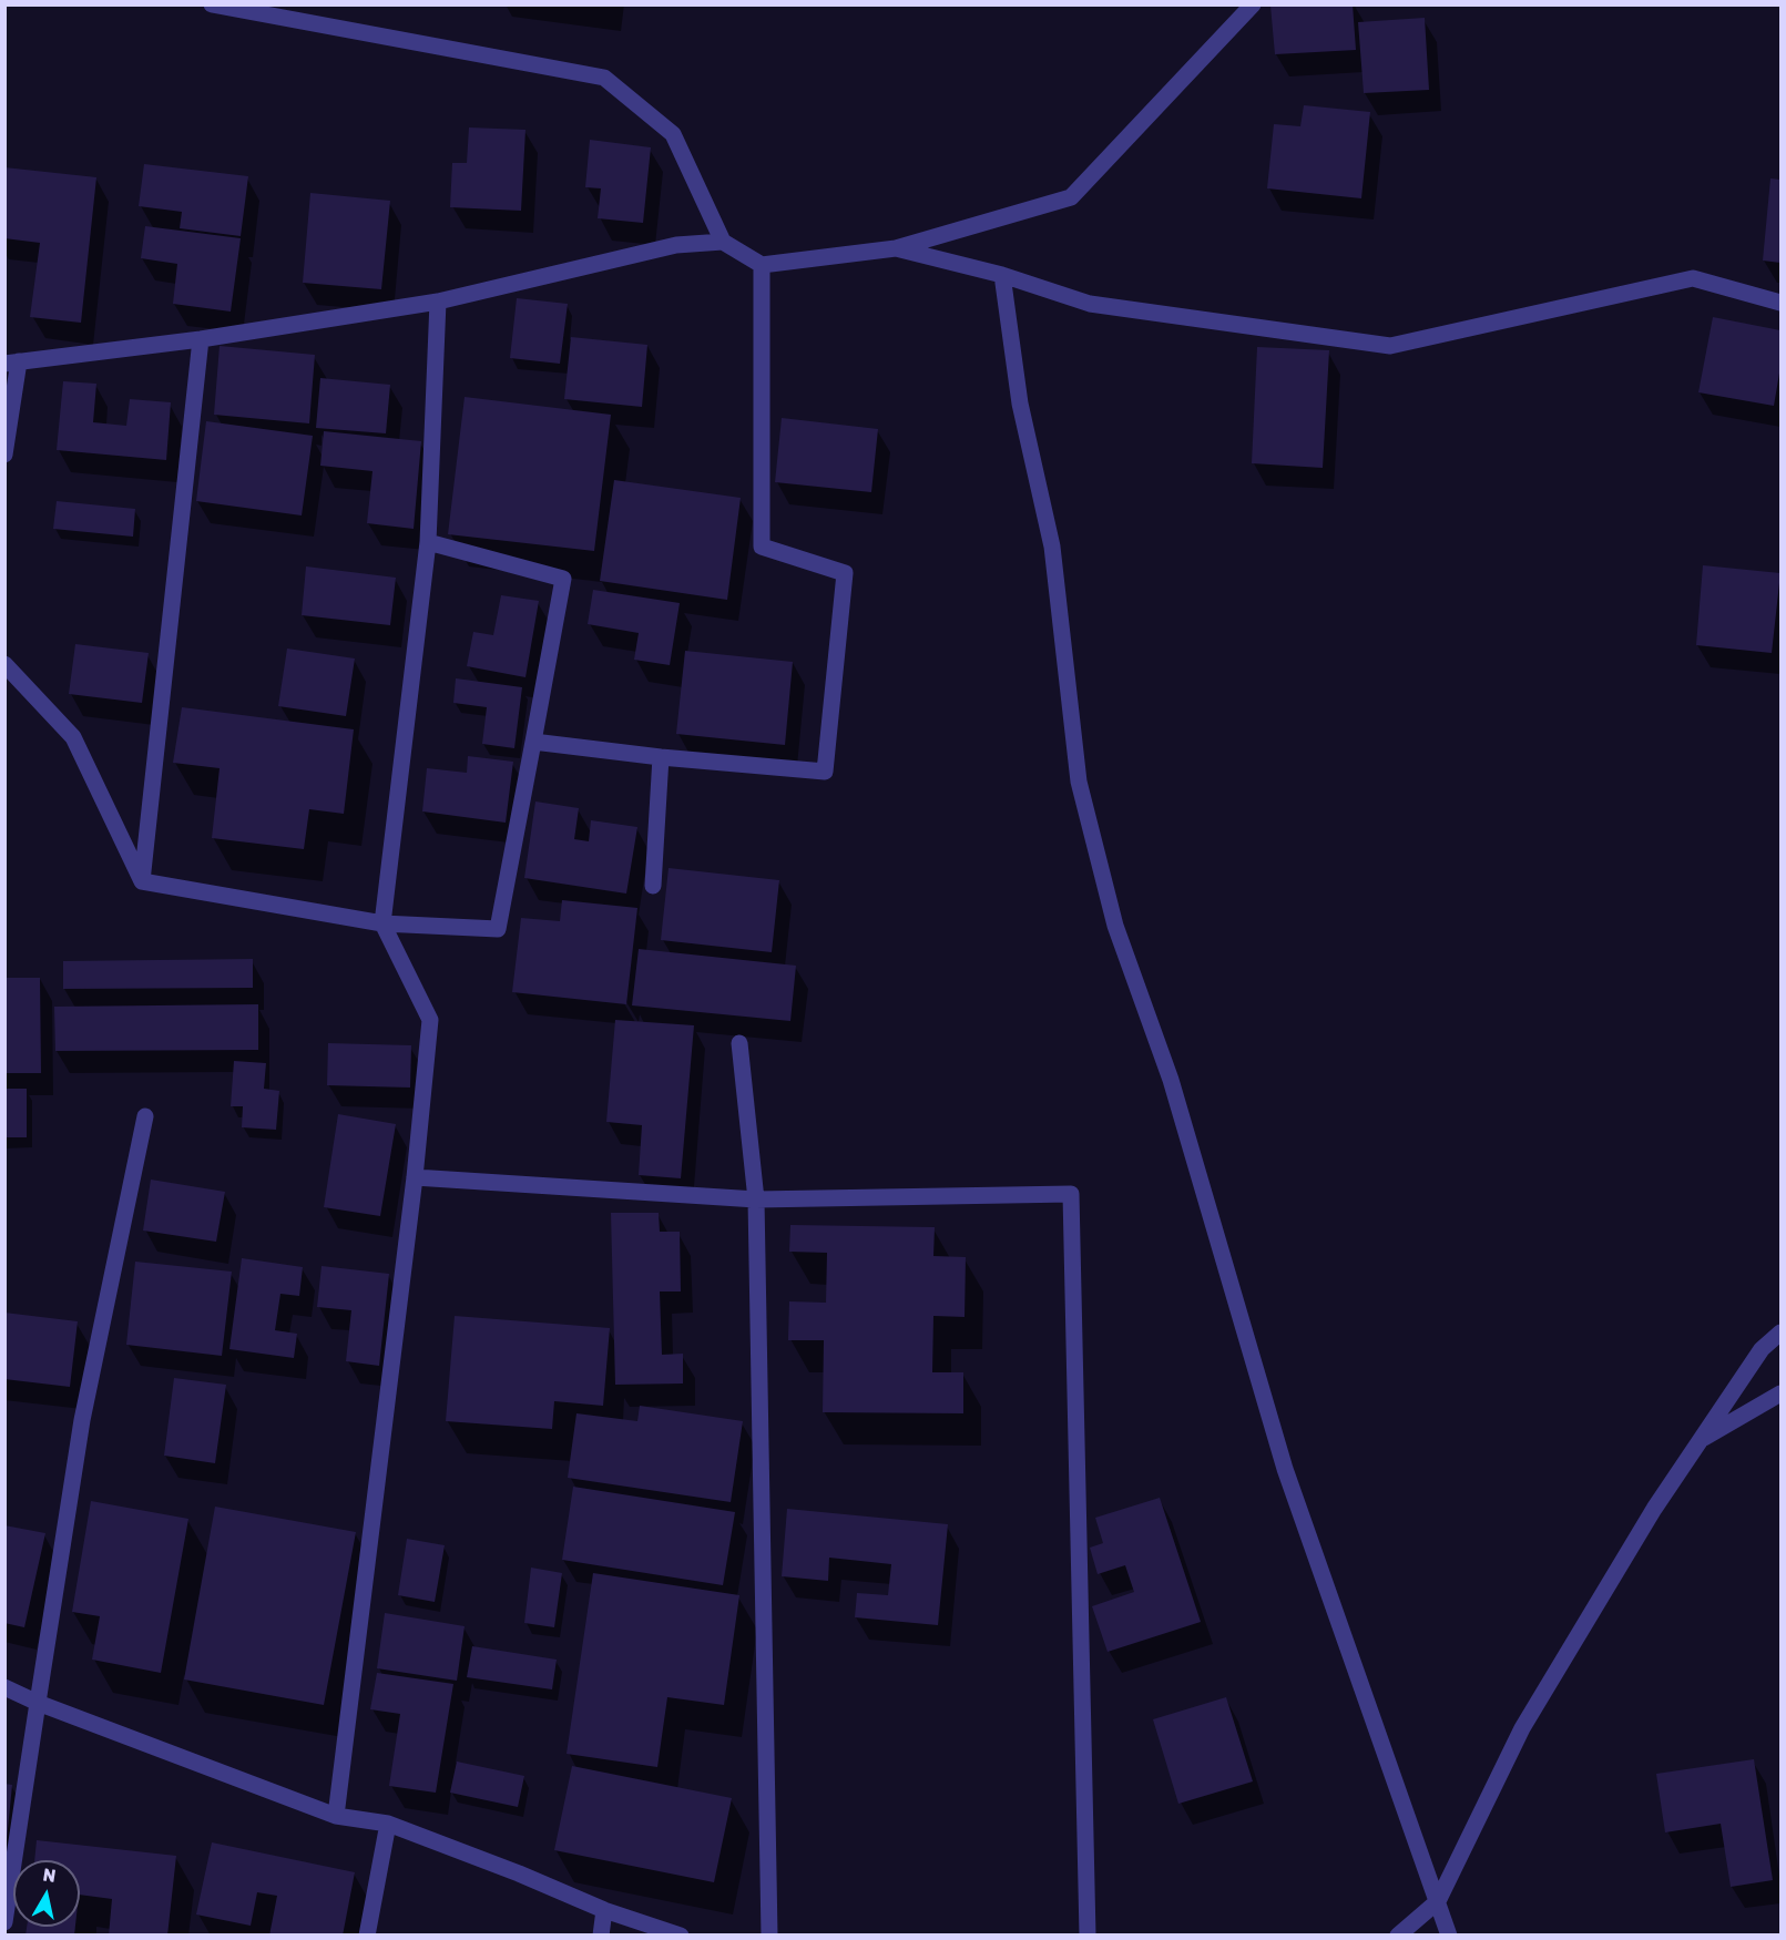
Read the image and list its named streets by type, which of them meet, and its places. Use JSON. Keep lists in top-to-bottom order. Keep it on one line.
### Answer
{"north":"top"}
